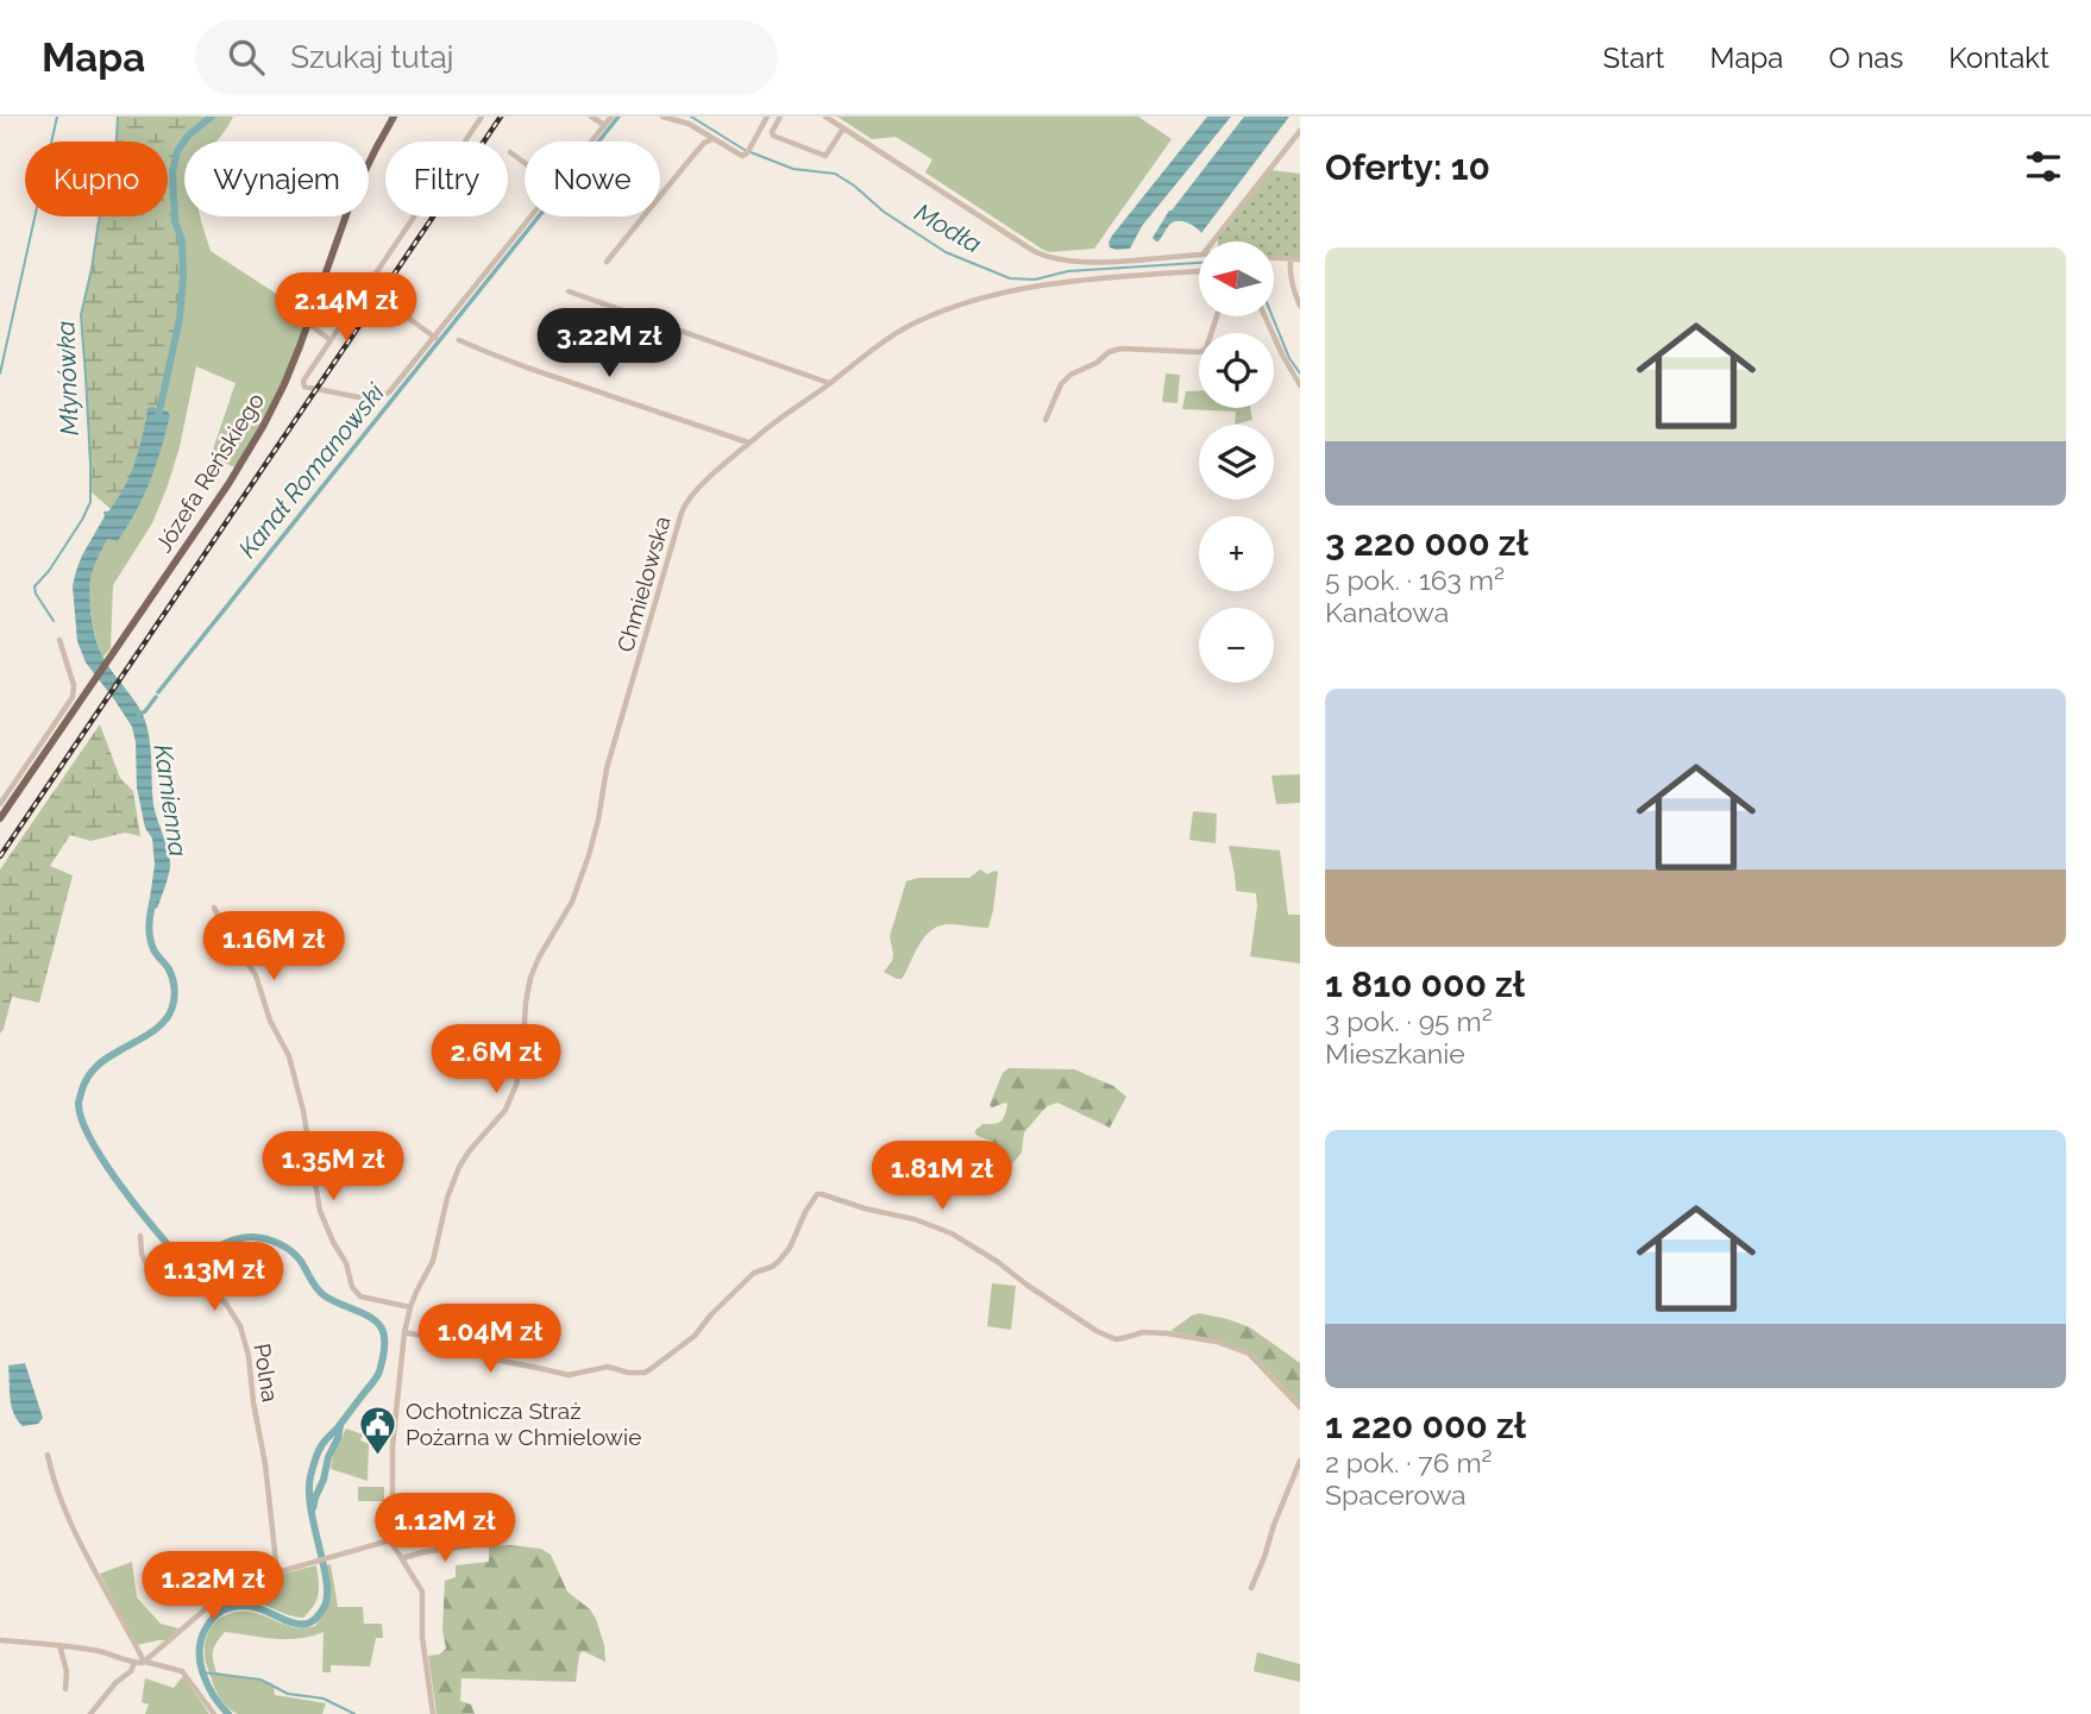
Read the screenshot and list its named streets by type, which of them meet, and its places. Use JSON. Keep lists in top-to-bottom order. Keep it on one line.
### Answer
{"streets":{"main road":["Józefa Reńskiego"],"street":["Chmielowska","Polna"]},"water":["Modła","Młynówka","Kanał Romanowski","Kamienna"],"places":{"public building":["Ochotnicza Straż Pożarna w Chmielowie"]},"north":"left","page":{"header":"Mapa","search":"Szukaj tutaj","nav":["Start","Mapa","O nas","Kontakt"],"heading":"Oferty: 10","chip":["Kupno","Wynajem","Filtry","Nowe"],"list":[{"name":"3 220 000 zł","note":"5 pok. · 163 m² · Kanałowa"},{"name":"1 810 000 zł","note":"3 pok. · 95 m² · Mieszkanie"},{"name":"1 220 000 zł","note":"2 pok. · 76 m² · Spacerowa"}],"map_buttons":["+","−"],"price":["2.14M zł","3.22M zł","1.16M zł","2.6M zł","1.35M zł","1.81M zł","1.13M zł","1.04M zł","1.12M zł","1.22M zł"]}}
